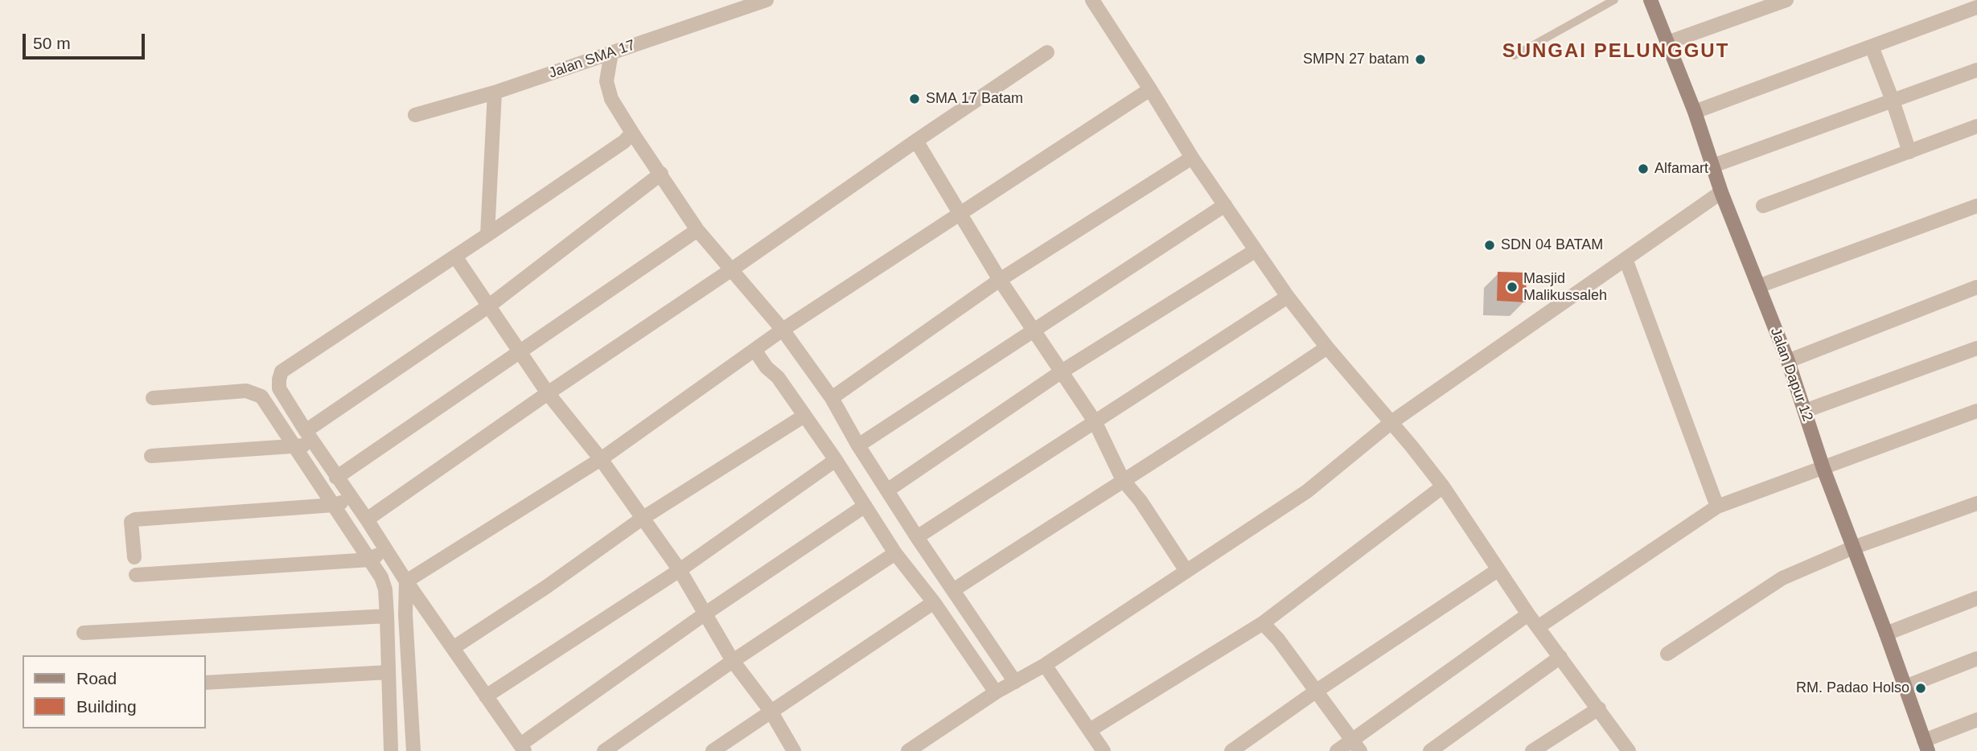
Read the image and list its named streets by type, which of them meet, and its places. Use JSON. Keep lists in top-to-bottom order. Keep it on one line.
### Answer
{"streets":{"street":["Jalan SMA 17","Jalan Dapur 12"]},"districts":["SUNGAI PELUNGGUT"],"places":["SMPN 27 batam","SMA 17 Batam","Alfamart","SDN 04 BATAM","Masjid Malikussaleh","RM. Padao Holso"],"legend":["Road","Building"],"scale_bar":"50 m"}
